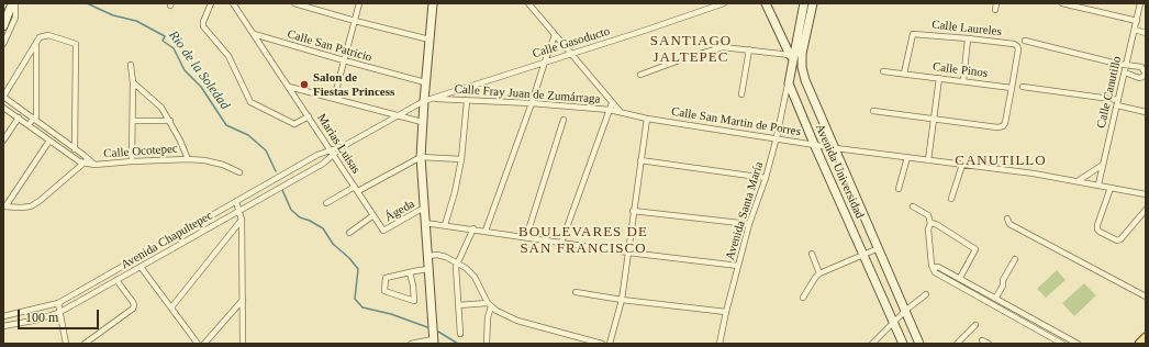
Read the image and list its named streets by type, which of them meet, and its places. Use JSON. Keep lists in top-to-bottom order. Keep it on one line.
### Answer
{"streets":{"main road":["Avenida Universidad"],"street":["Calle Laureles","Calle Gasoducto","Calle San Patricio","Calle Pinos","Calle Canutillo","Calle Fray Juan de Zumárraga","Calle San Martin de Porres","Marias Luisas","Calle Ocotepec","Ágeda","Avenida Santa María","Avenida Chapultepec"]},"crossings":[["Calle Laureles","Calle Pinos"],["Calle Gasoducto","Calle Fray Juan de Zumárraga"],["Calle Gasoducto","Marias Luisas"],["Calle Gasoducto","Avenida Chapultepec"],["Calle San Patricio","Marias Luisas"],["Calle Canutillo","Calle San Martin de Porres"],["Calle Fray Juan de Zumárraga","Calle San Martin de Porres"],["Calle San Martin de Porres","Avenida Universidad"],["Calle San Martin de Porres","Avenida Santa María"],["Marias Luisas","Ágeda"],["Marias Luisas","Avenida Chapultepec"],["Avenida Universidad","Avenida Santa María"]],"districts":["SANTIAGO JALTEPEC","CANUTILLO","BOULEVARES DE SAN FRANCISCO"],"water":["Rio de la Soledad"],"places":["Salon de Fiestas Princess"],"scale_bar":"100 m"}
